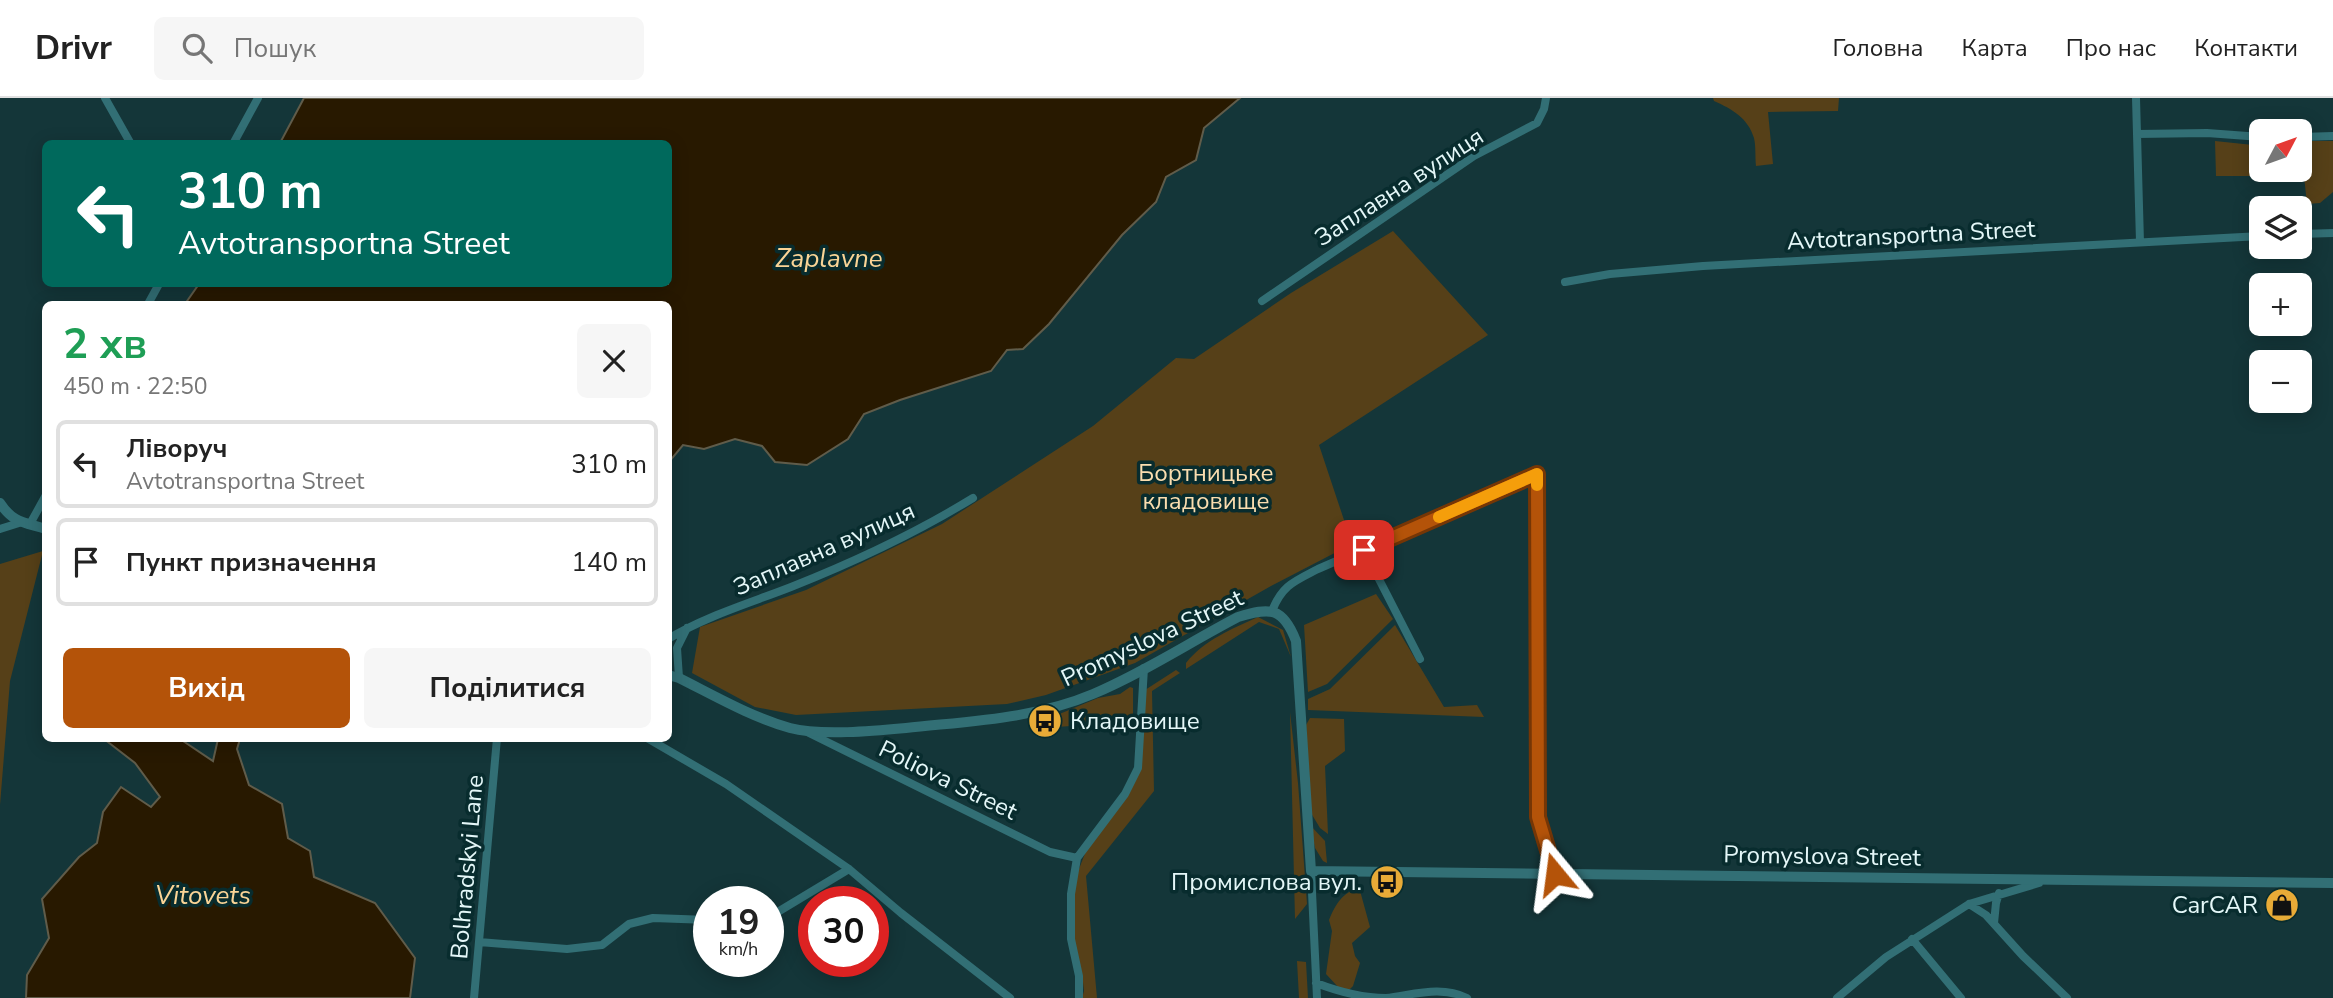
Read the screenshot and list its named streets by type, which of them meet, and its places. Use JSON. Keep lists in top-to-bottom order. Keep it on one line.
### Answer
{"streets":{"street":["Заплавна вулиця","Avtotransportna Street","Promyslova Street","Poliova Street","Bolhradskyi Lane"]},"crossings":[["Promyslova Street","Poliova Street"]],"water":["Zaplavne","Vitovets"],"parks":["Бортницьке кладовище"],"places":{"bus stop":["Кладовище","Промислова вул."],"shop":["CarCAR"]},"north":"top right","page":{"header":"Drivr","search":"Пошук","nav":["Головна","Карта","Про нас","Контакти"],"map_buttons":["+","−"],"turn":["310 m","Avtotransportna Street"],"heading":["2 хв","450 m · 22:50"],"list":[{"name":"Ліворуч","note":"Avtotransportna Street","value":"310 m"},{"name":"Пункт призначення","value":"140 m"}],"buttons":["Вихід","Поділитися"],"speed":"19 km/h","limit":"30"}}
